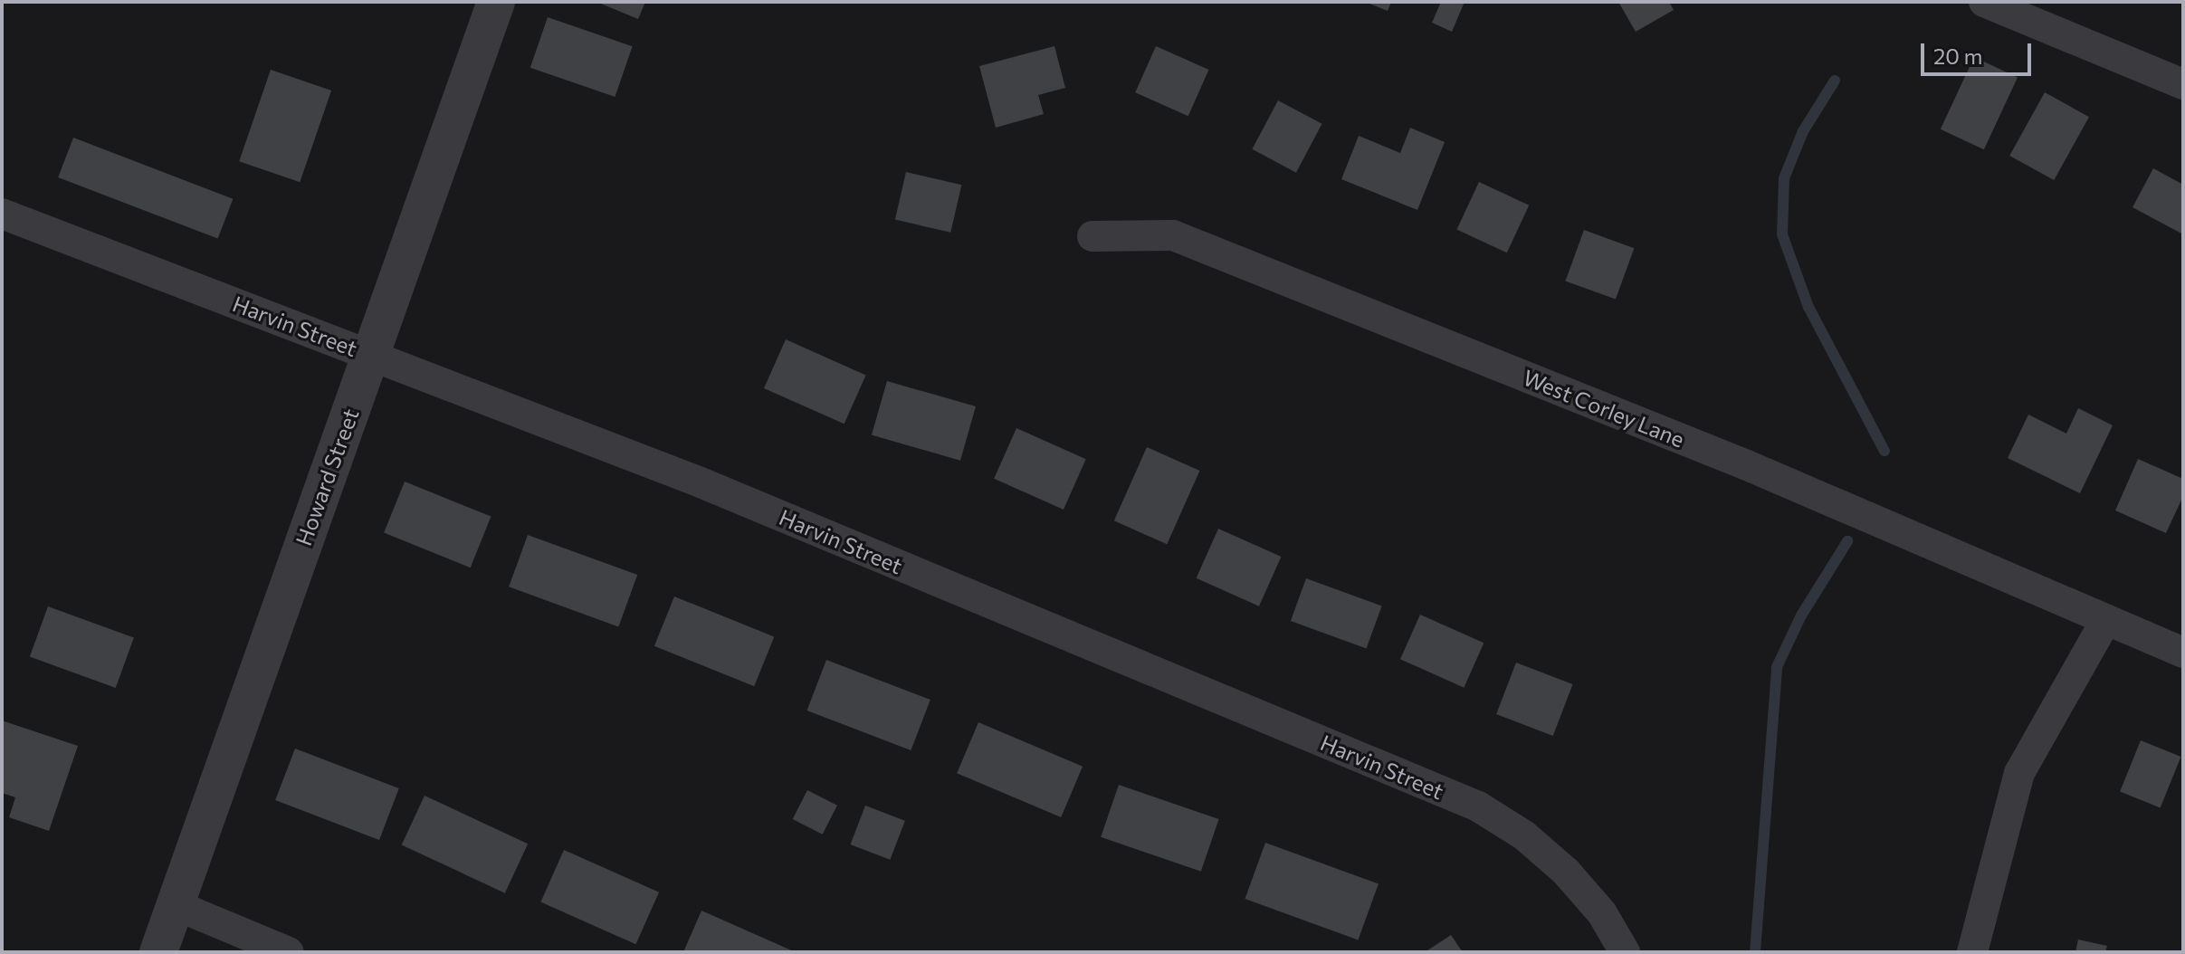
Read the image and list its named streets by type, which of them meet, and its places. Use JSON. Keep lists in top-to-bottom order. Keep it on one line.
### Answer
{"streets":{"street":["Harvin Street","West Corley Lane","Howard Street"]},"crossings":[["Harvin Street","Howard Street"]],"scale_bar":"20 m"}
